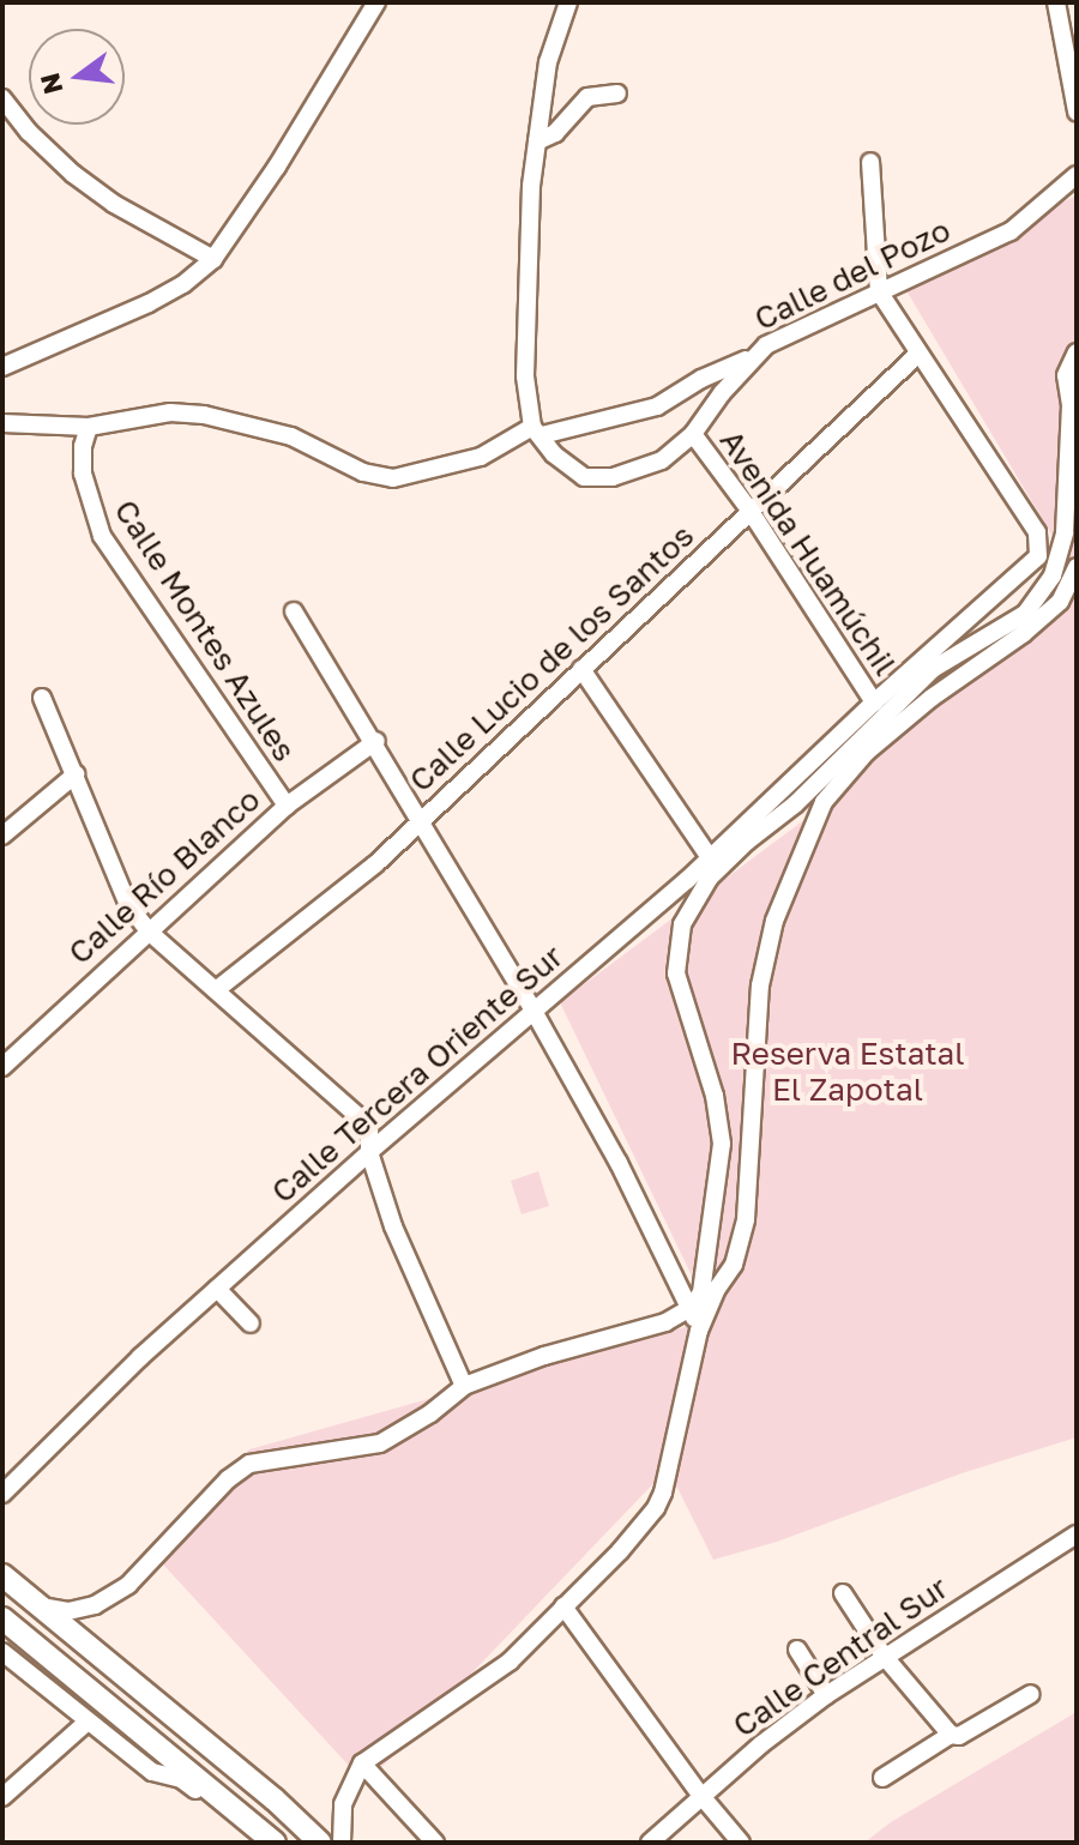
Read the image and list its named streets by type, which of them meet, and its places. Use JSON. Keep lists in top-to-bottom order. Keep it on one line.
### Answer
{"streets":{"street":["Calle del Pozo","Avenida Huamúchil","Calle Montes Azules","Calle Lucio de los Santos","Calle Río Blanco","Calle Tercera Oriente Sur","Calle Central Sur"]},"crossings":[["Calle del Pozo","Avenida Huamúchil"],["Avenida Huamúchil","Calle Lucio de los Santos"],["Avenida Huamúchil","Calle Tercera Oriente Sur"],["Calle Montes Azules","Calle Río Blanco"],["Calle Lucio de los Santos","Calle Tercera Oriente Sur"]],"parks":["Reserva Estatal El Zapotal"],"north":"left"}
